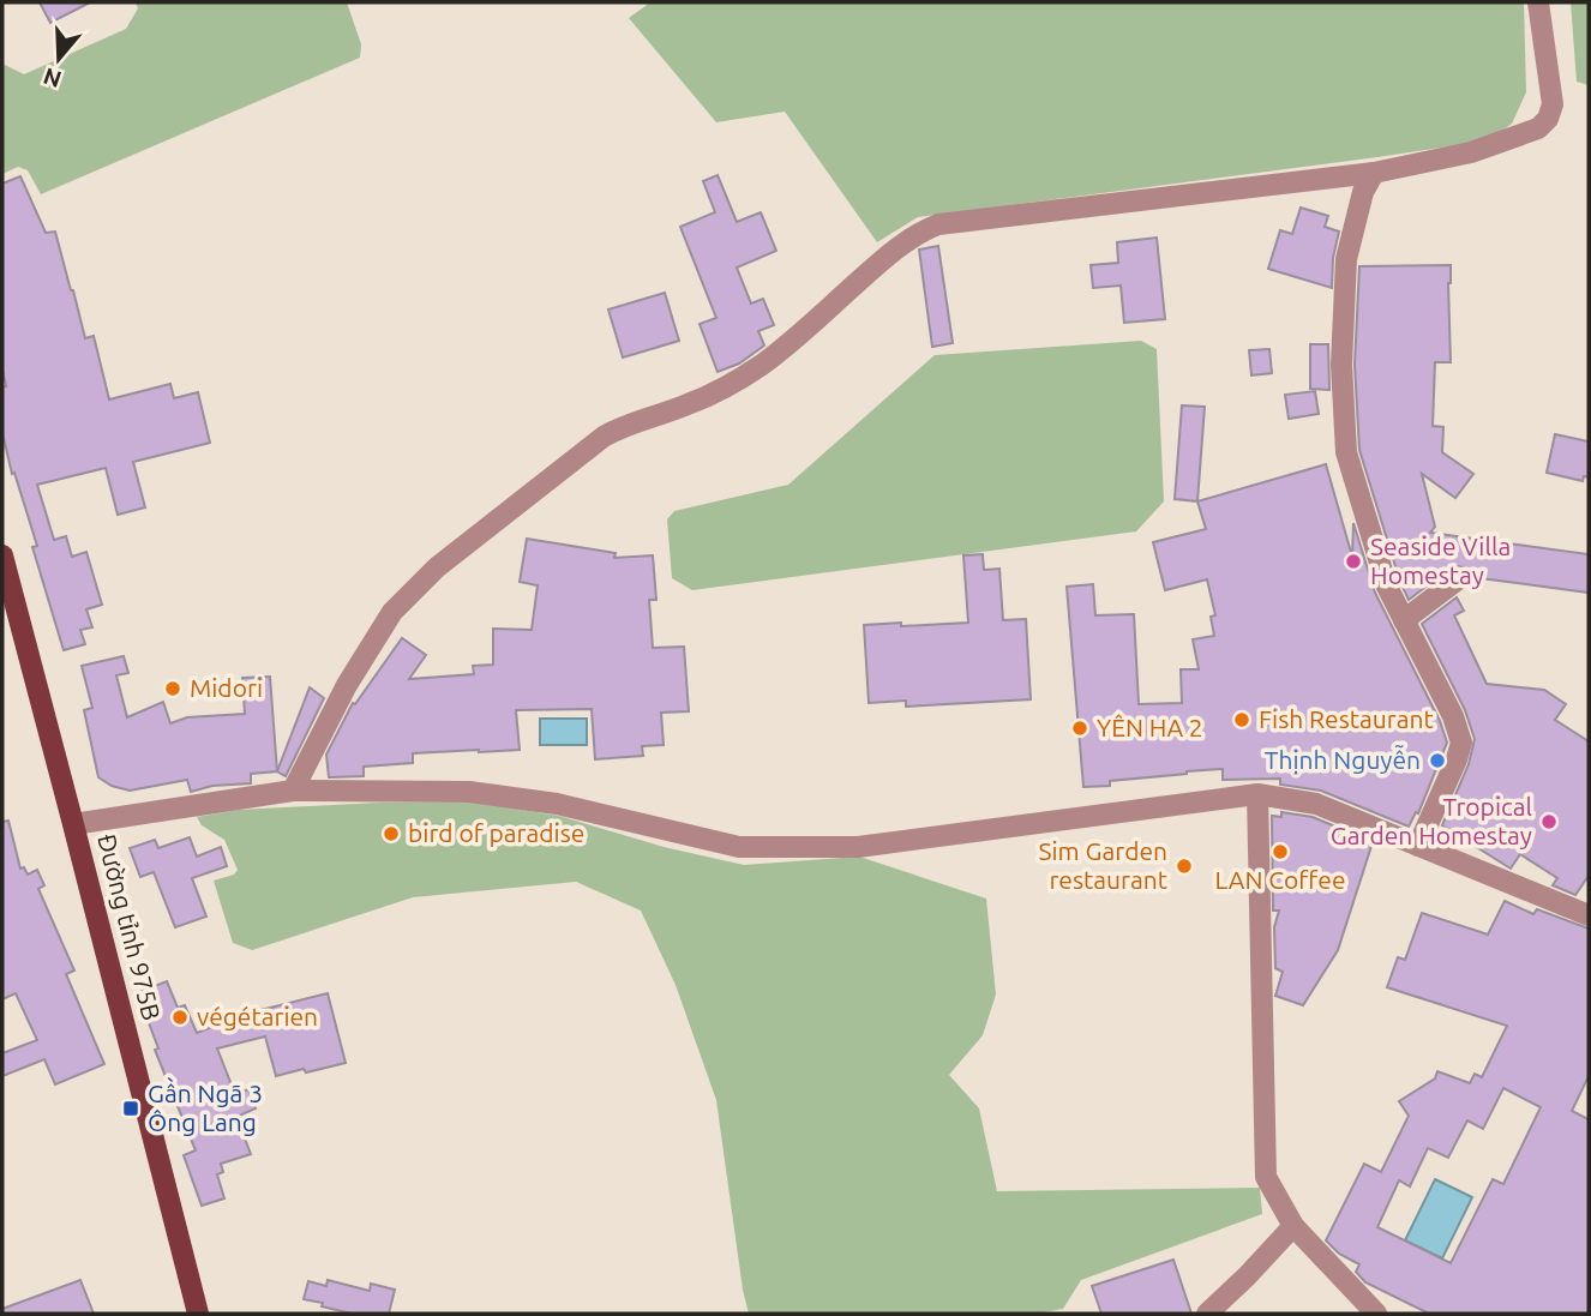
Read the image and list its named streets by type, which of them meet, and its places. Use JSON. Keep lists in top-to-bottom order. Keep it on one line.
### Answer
{"streets":{"main road":["Đường tỉnh 975B"]},"places":{"other":["Seaside Villa Homestay","Midori","Fish Restaurant","YÊN HA 2","Thịnh Nguyễn","Tropical Garden Homestay","bird of paradise","LAN Coffee","Sim Garden restaurant","végétarien"],"transit":["Gần Ngã 3 Ông Lang"]},"north":"bottom"}
